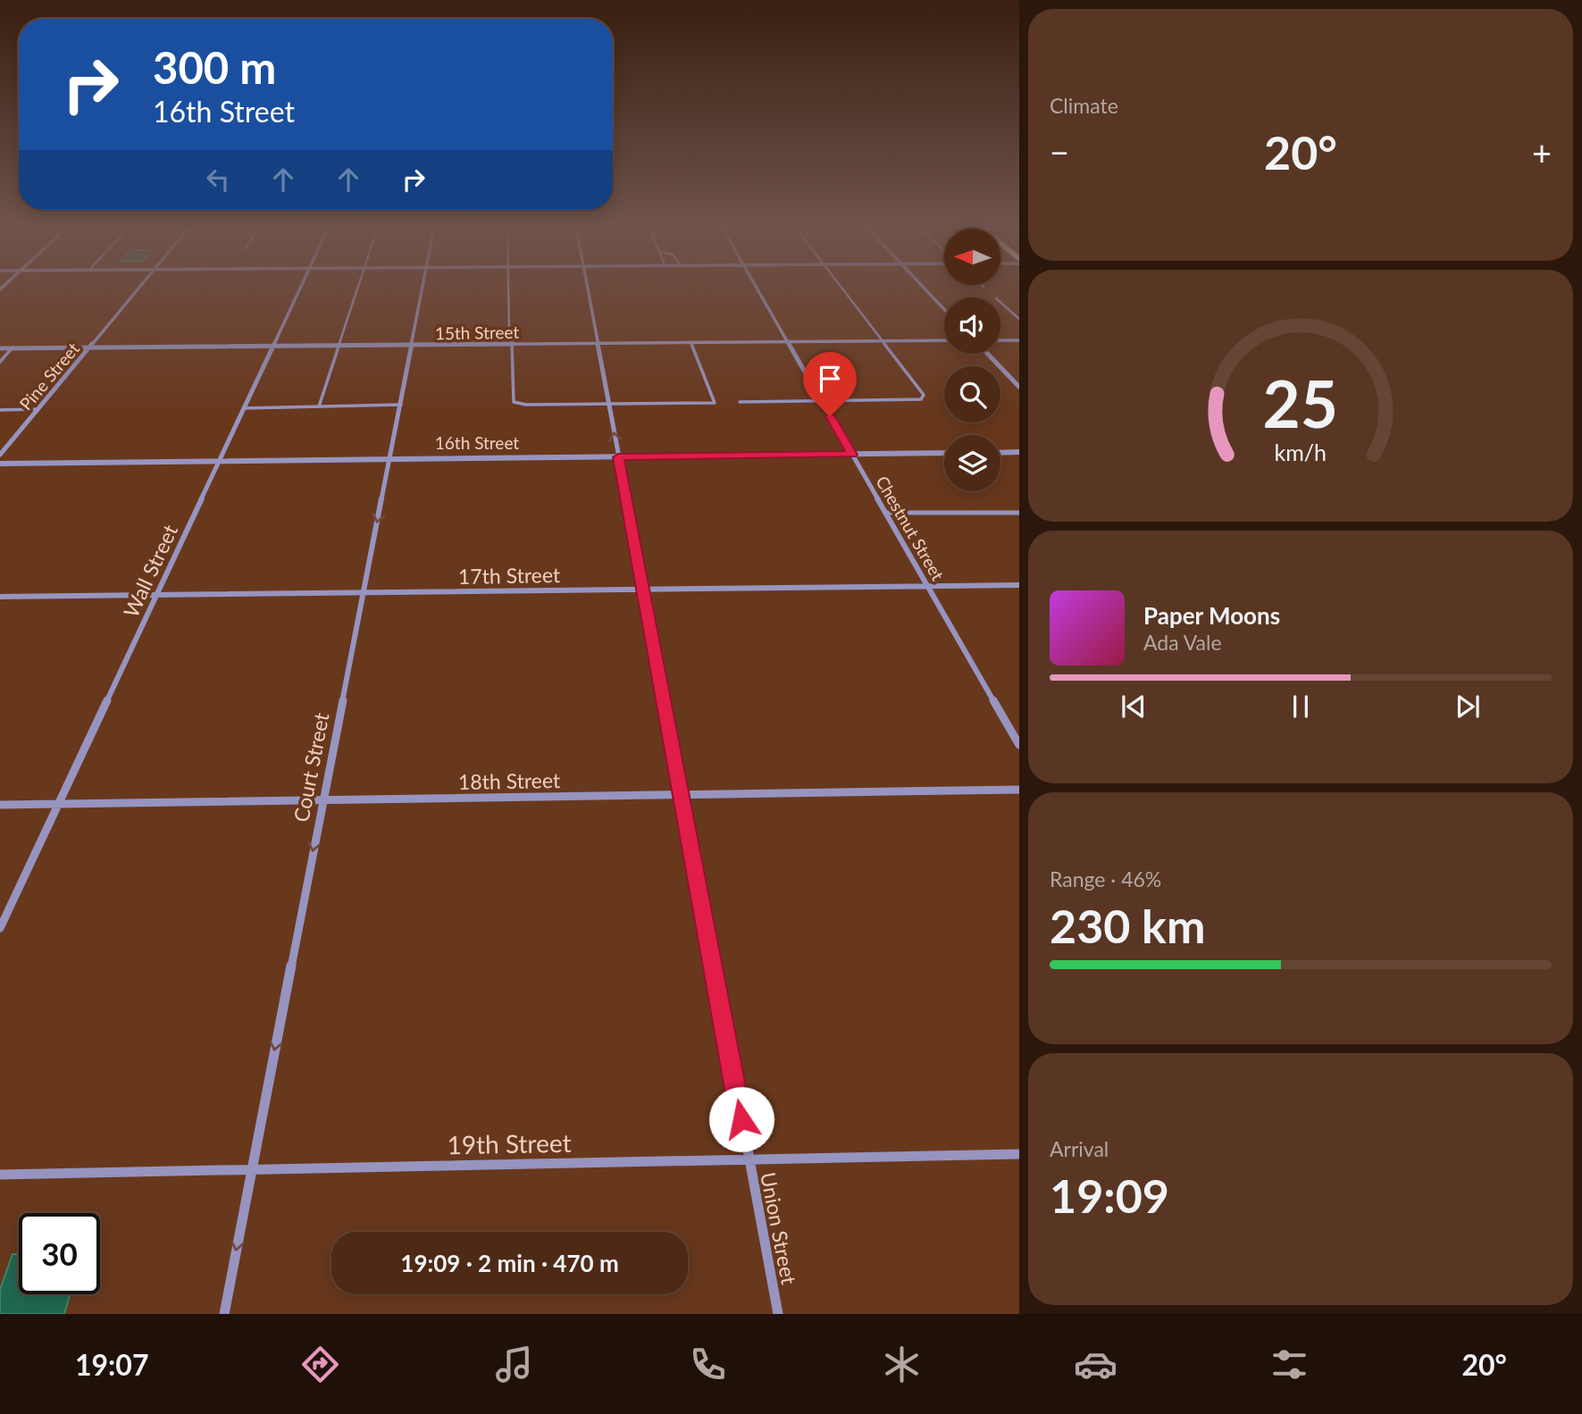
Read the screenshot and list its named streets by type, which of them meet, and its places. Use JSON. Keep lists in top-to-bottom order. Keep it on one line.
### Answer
{"streets":{"street":["15th Street","Pine Street","16th Street","Chestnut Street","Wall Street","17th Street","Court Street","18th Street","19th Street","Union Street"]},"crossings":[["15th Street","Pine Street"],["15th Street","Chestnut Street"],["15th Street","Wall Street"],["15th Street","Court Street"],["15th Street","Union Street"],["16th Street","Chestnut Street"],["16th Street","Wall Street"],["16th Street","Court Street"],["16th Street","Union Street"],["Chestnut Street","17th Street"],["Wall Street","17th Street"],["Wall Street","18th Street"],["17th Street","Court Street"],["17th Street","Union Street"],["Court Street","18th Street"],["Court Street","19th Street"],["18th Street","Union Street"],["19th Street","Union Street"]],"one_way":["Court Street"],"north":"left","page":{"tile":["Climate",["Range · 46%","230 km"],["Arrival","19:09"]],"turn":["300 m","16th Street"],"heat":["−","20°","+"],"song":["Paper Moons","Ada Vale"],"limit":"30","trip":"19:09 · 2 min · 470 m","tabs":["19:07","20°"],"gauge":["25","km/h"]}}
